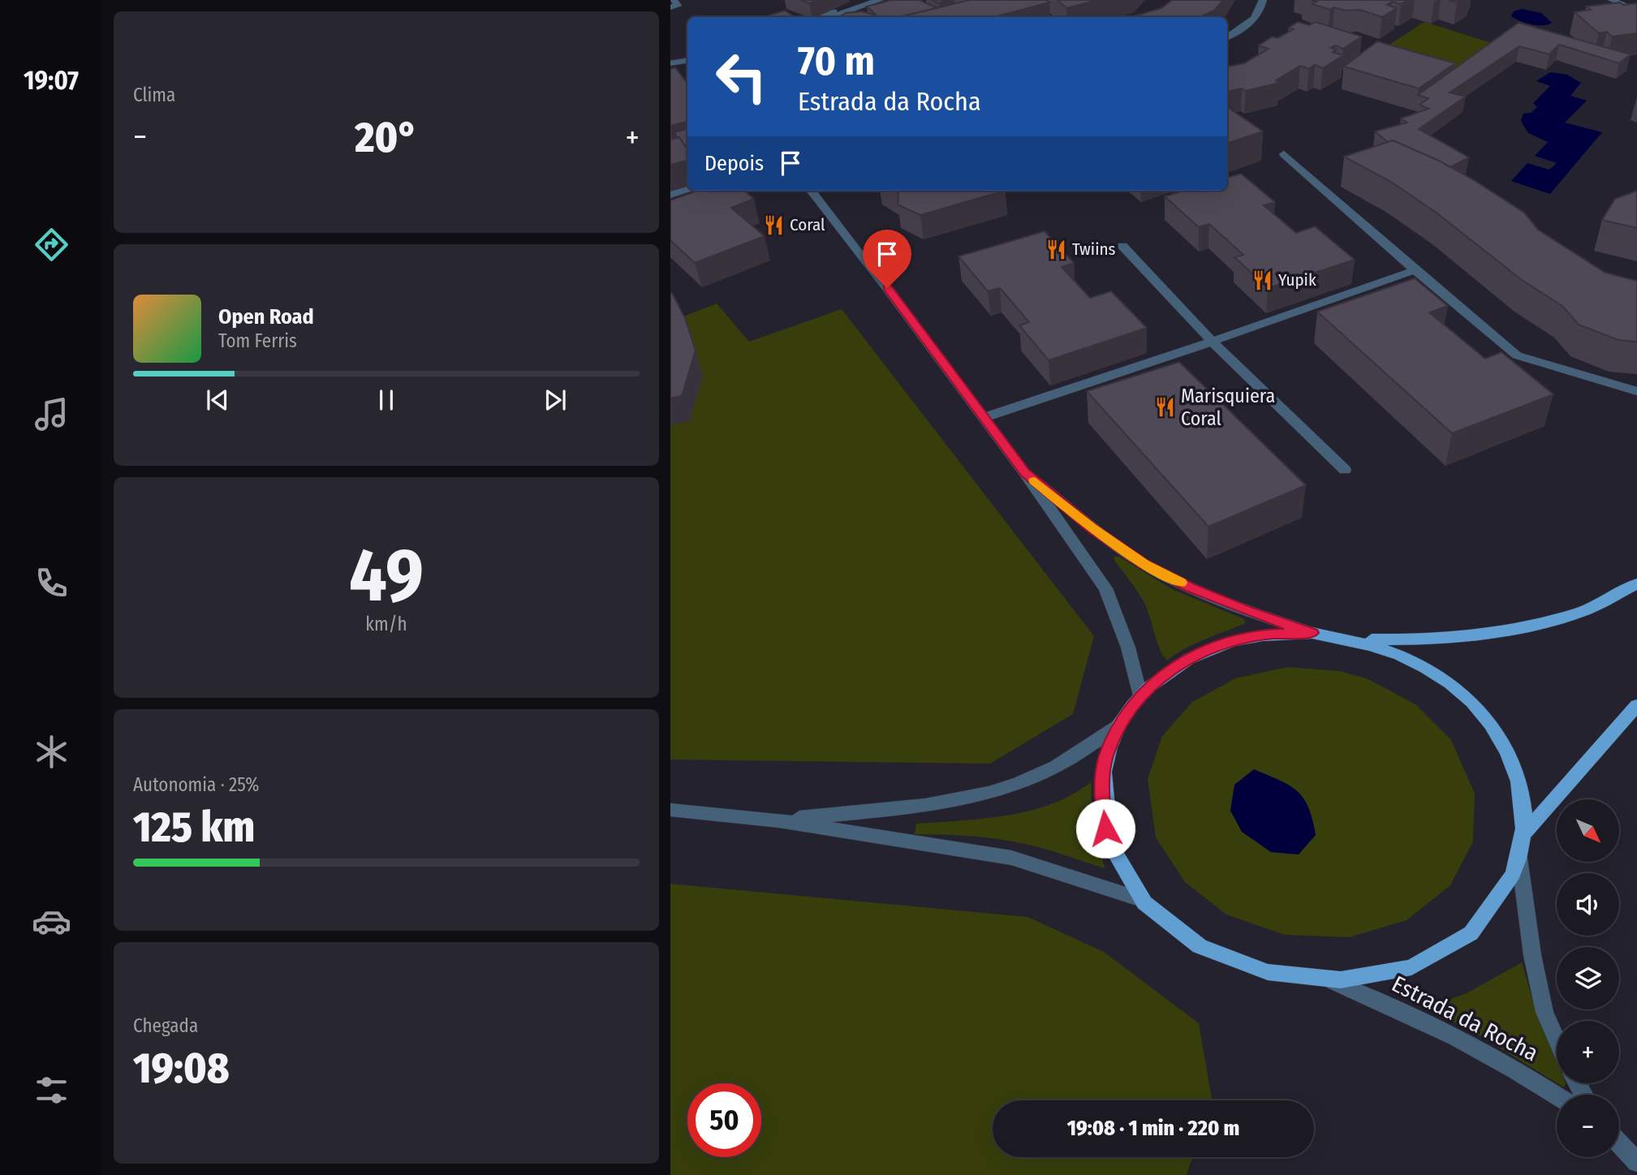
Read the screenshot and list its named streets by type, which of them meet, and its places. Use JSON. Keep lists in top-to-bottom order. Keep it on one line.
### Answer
{"streets":{"street":["Estrada da Rocha"]},"places":{"restaurant":["Coral","Twiins","Yupik","Marisquiera Coral"]},"north":"bottom right","page":{"tabs":"19:07","tile":["Clima",["49","km/h"],["Autonomia · 25%","125 km"],["Chegada","19:08"]],"turn":["70 m","Estrada da Rocha"],"heat":["−","20°","+"],"then":"Depois","song":["Open Road","Tom Ferris"],"map_buttons":["+","−"],"limit":"50","trip":"19:08 · 1 min · 220 m"}}
